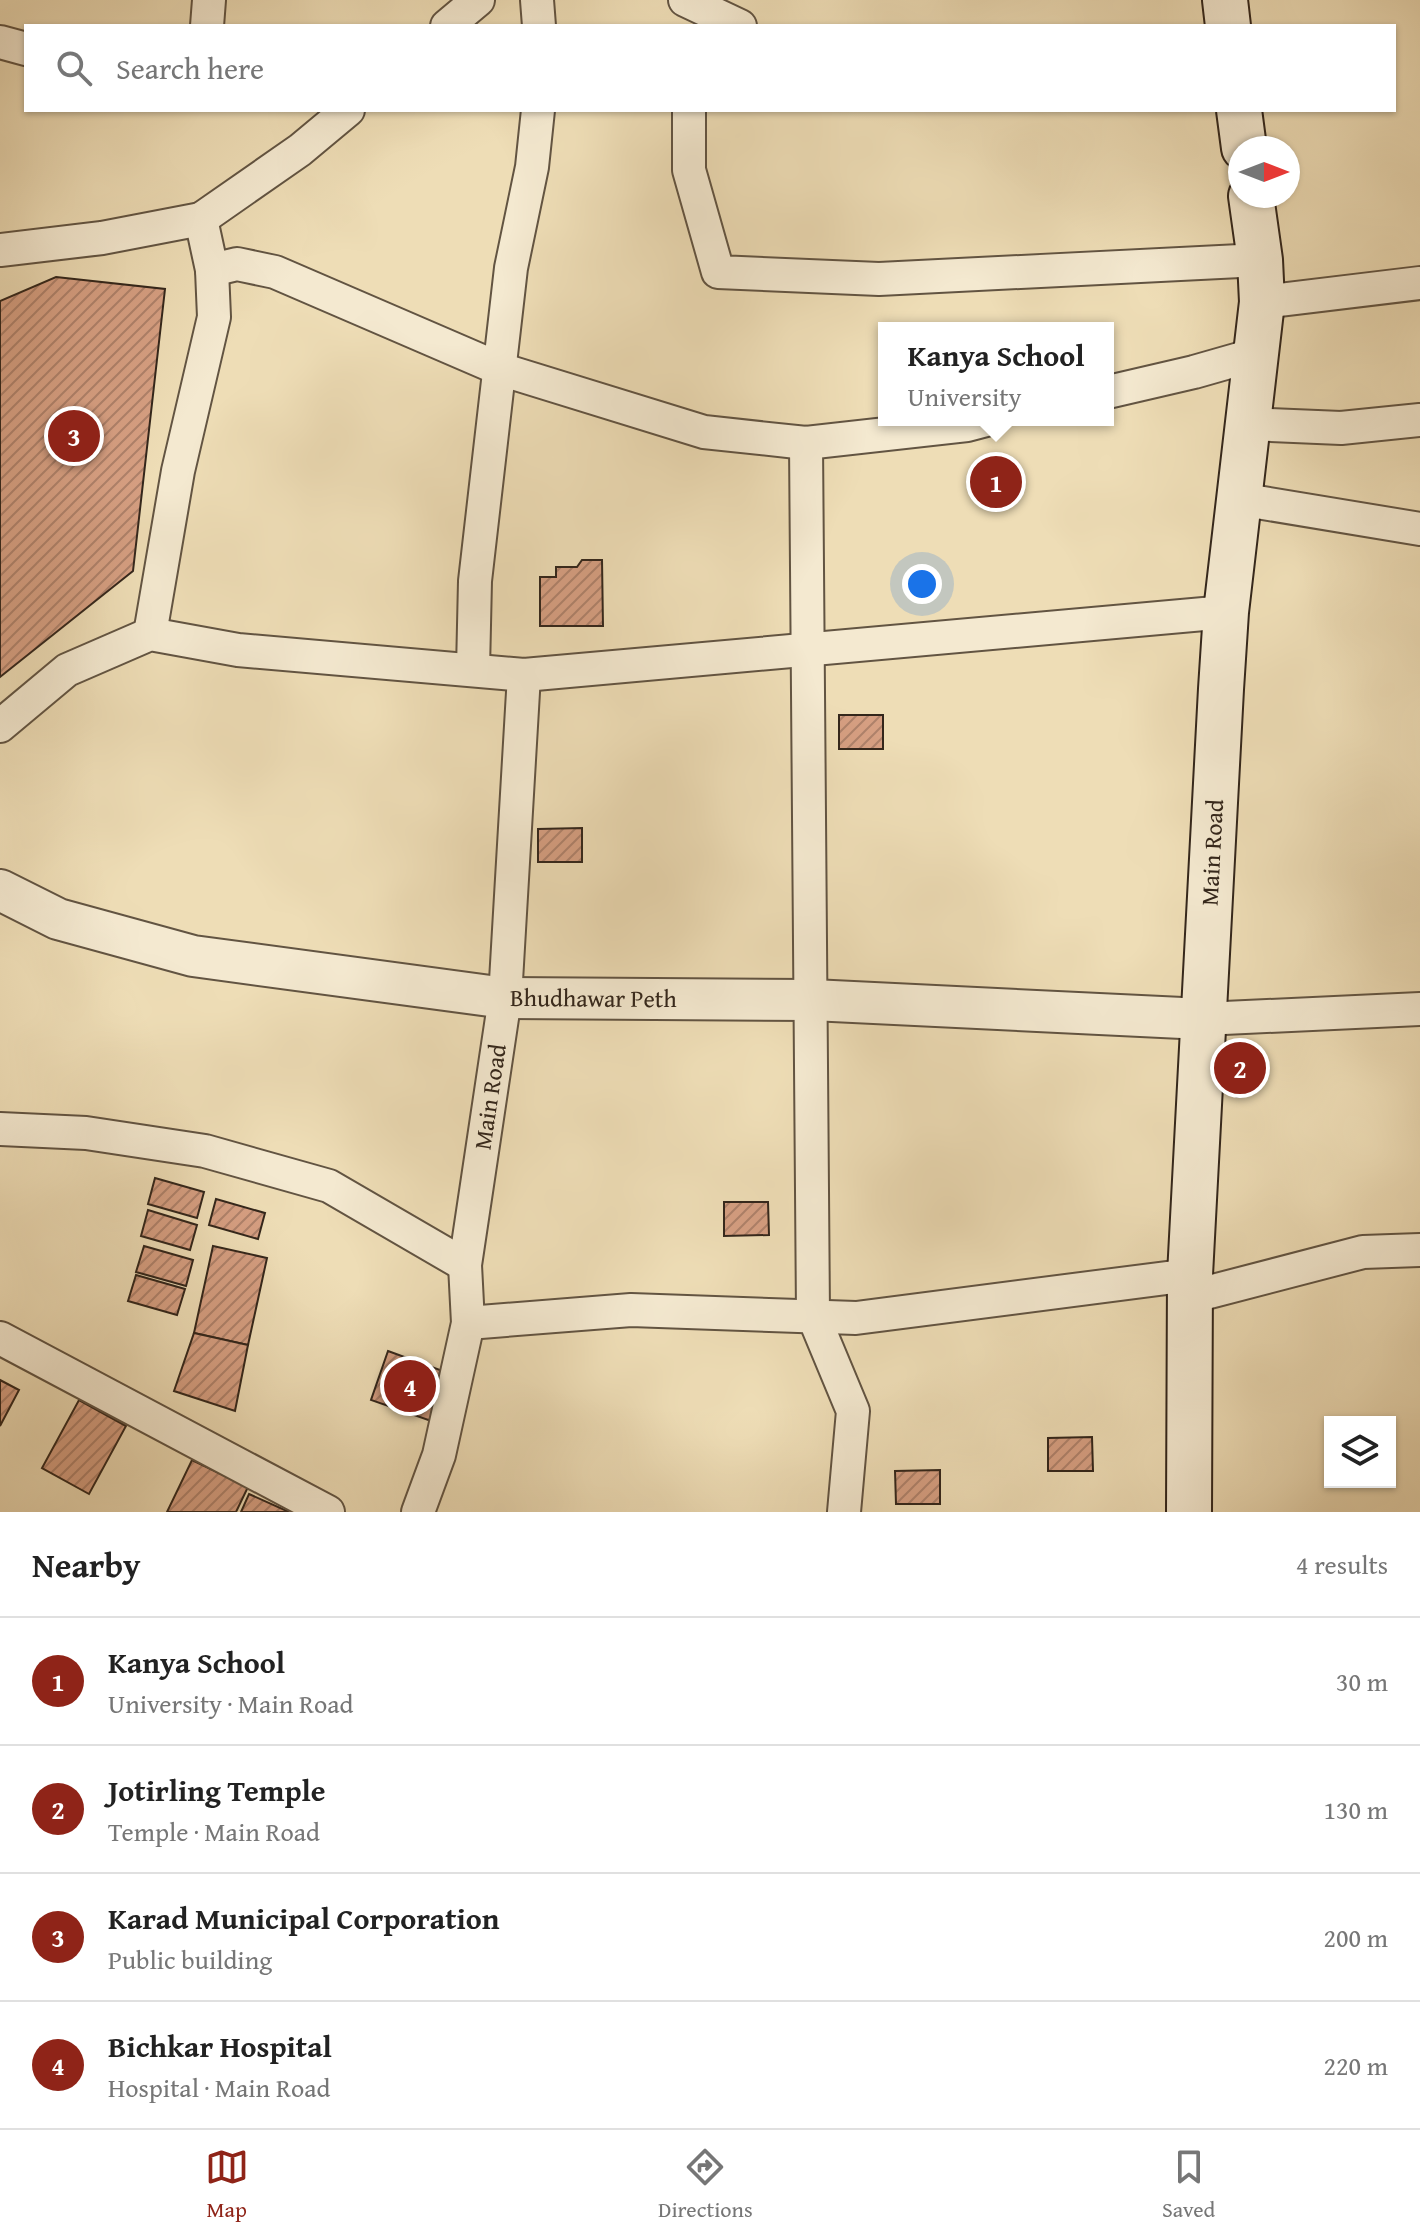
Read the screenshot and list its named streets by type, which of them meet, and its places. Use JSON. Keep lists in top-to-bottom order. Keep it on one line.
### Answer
{"streets":{"main road":["Main Road"],"street":["Bhudhawar Peth"]},"crossings":[["Main Road","Bhudhawar Peth"]],"north":"right","page":{"search":"Search here","popup":["Kanya School","University"],"pins":["3","1","2","4"],"heading":["Nearby","4 results"],"list":[{"mark":"1","name":"Kanya School","note":"University · Main Road","value":"30 m"},{"mark":"2","name":"Jotirling Temple","note":"Temple · Main Road","value":"130 m"},{"mark":"3","name":"Karad Municipal Corporation","note":"Public building","value":"200 m"},{"mark":"4","name":"Bichkar Hospital","note":"Hospital · Main Road","value":"220 m"}],"nav":["Map","Directions","Saved"]}}
